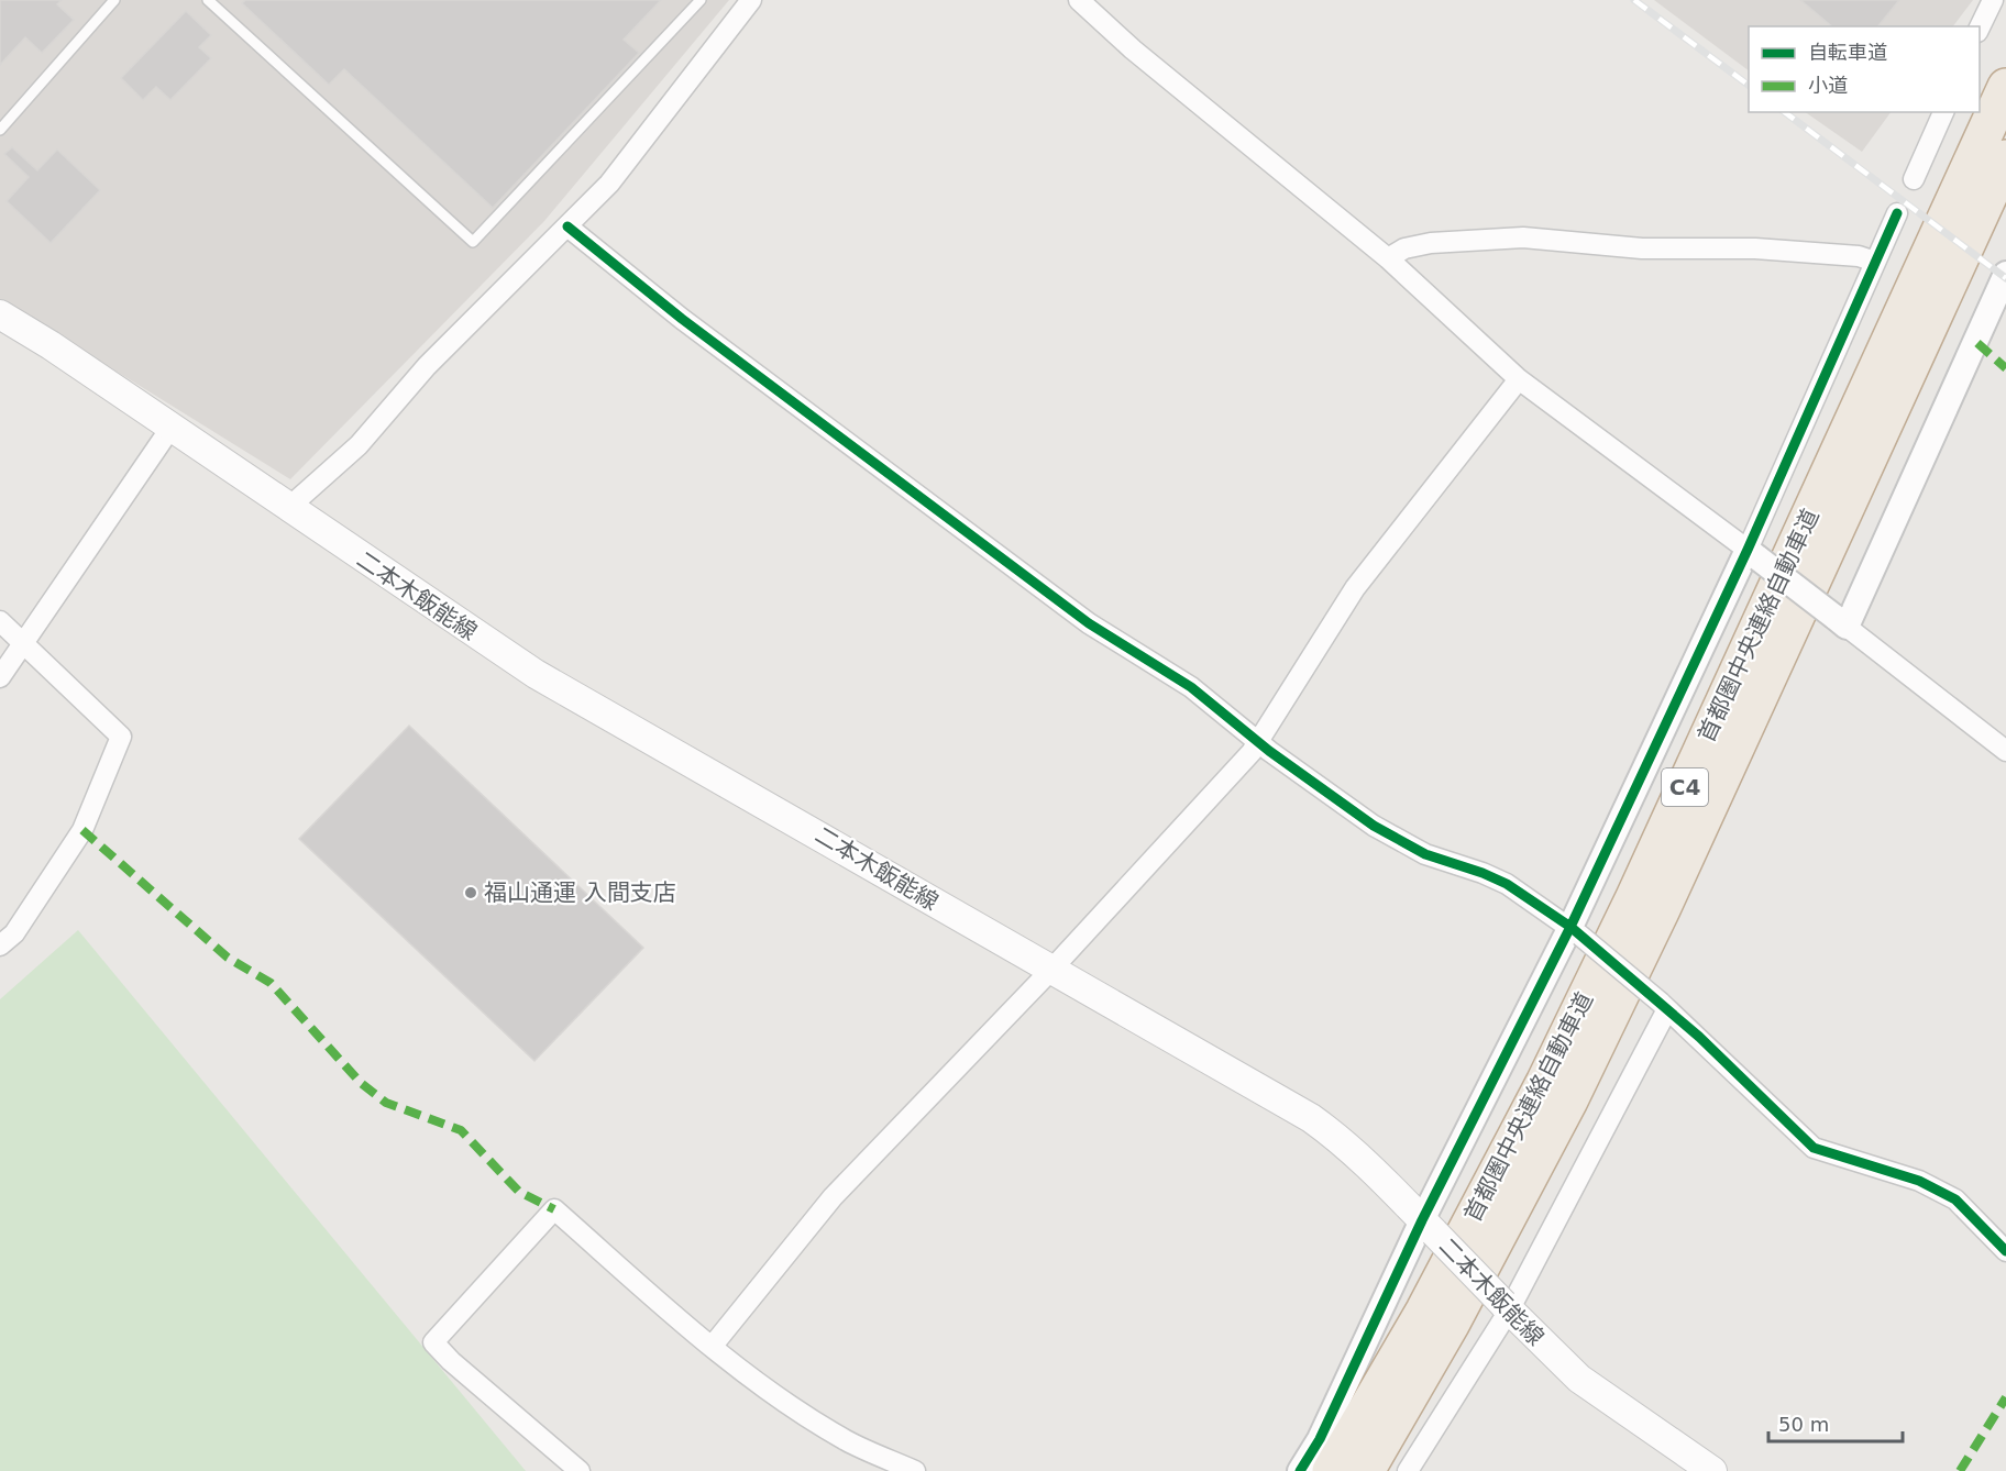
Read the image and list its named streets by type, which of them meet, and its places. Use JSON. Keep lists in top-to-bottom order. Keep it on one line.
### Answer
{"streets":{"highway":["首都圏中央連絡自動車道","C4"],"main road":["二本木飯能線"]},"places":["福山通運 入間支店"],"legend":["自転車道","小道"],"scale_bar":"50 m"}
